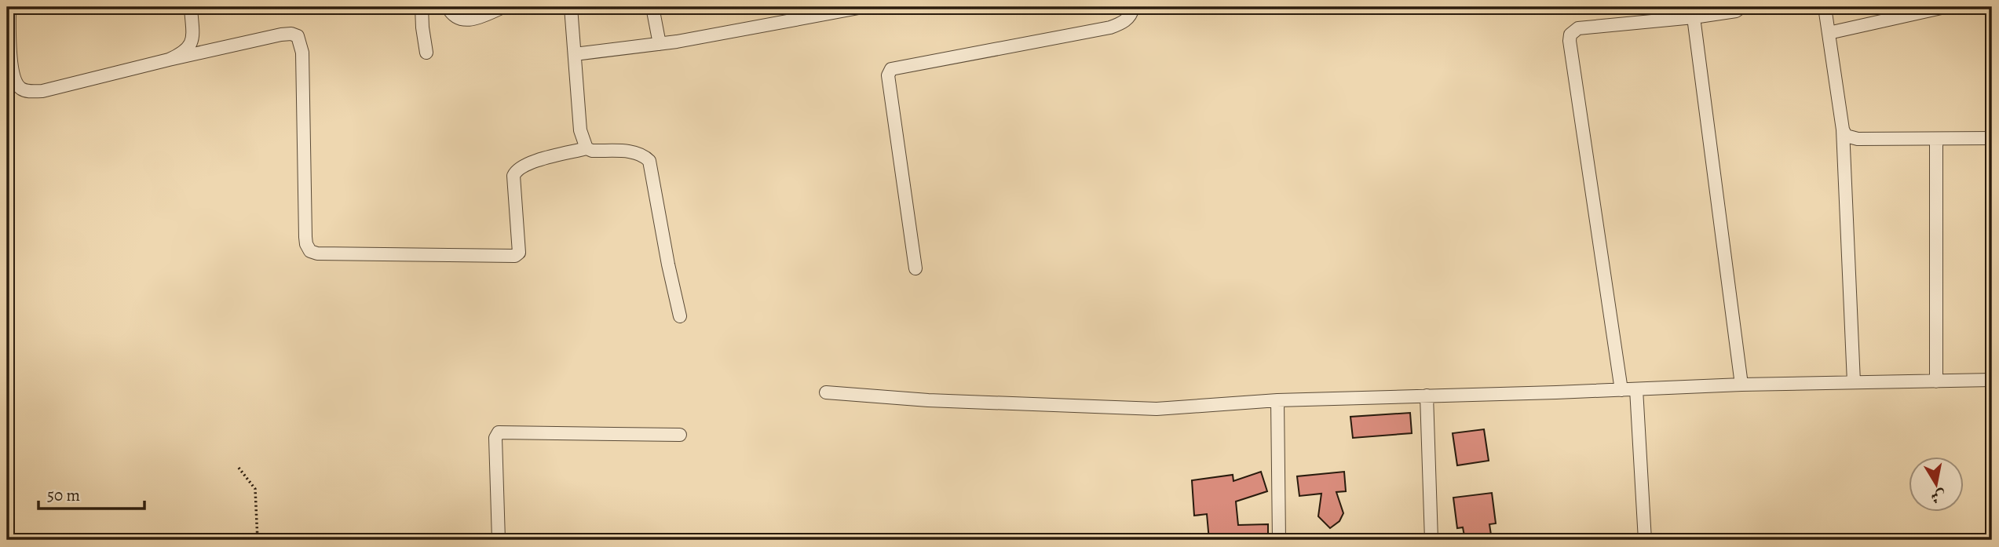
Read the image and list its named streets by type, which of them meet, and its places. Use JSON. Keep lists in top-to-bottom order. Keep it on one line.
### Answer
{"scale_bar":"50 m","north":"bottom"}
